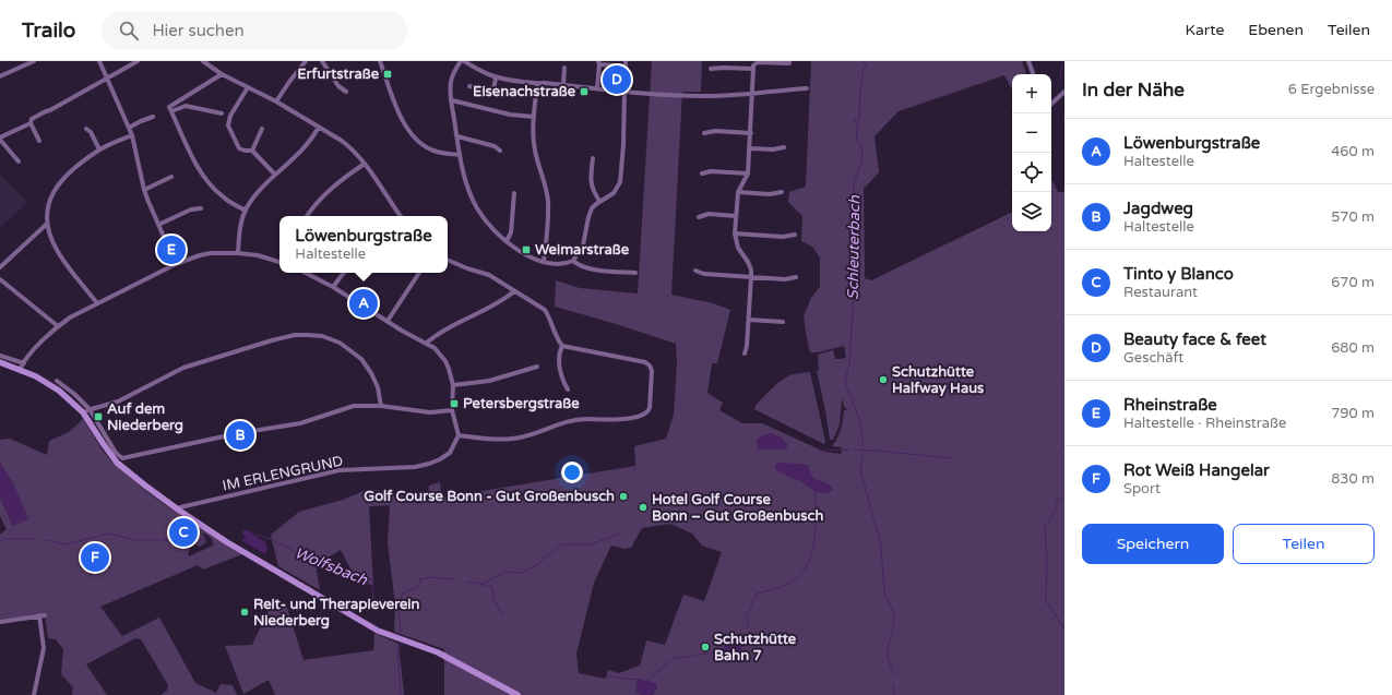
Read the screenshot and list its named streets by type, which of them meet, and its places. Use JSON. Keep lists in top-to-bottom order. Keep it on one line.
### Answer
{"streets":{"street":["IM ERLENGRUND"]},"water":["Schleuterbach","Wolfsbach"],"places":{"transit":["Erfurtstraße","Eisenachstraße","Weimarstraße","Petersbergstraße","Auf dem Niederberg"],"other":["Schutzhütte Halfway Haus","Golf Course Bonn - Gut Großenbusch","Hotel Golf Course Bonn – Gut Großenbusch","Reit- und Therapieverein Niederberg","Schutzhütte Bahn 7"]},"page":{"header":"Trailo","search":"Hier suchen","nav":["Karte","Ebenen","Teilen"],"heading":["In der Nähe","6 Ergebnisse"],"pins":["D","E","A","B","C","F"],"map_buttons":["+","−"],"list":[{"mark":"A","name":"Löwenburgstraße","note":"Haltestelle","value":"460 m"},{"mark":"B","name":"Jagdweg","note":"Haltestelle","value":"570 m"},{"mark":"C","name":"Tinto y Blanco","note":"Restaurant","value":"670 m"},{"mark":"D","name":"Beauty face & feet","note":"Geschäft","value":"680 m"},{"mark":"E","name":"Rheinstraße","note":"Haltestelle · Rheinstraße","value":"790 m"},{"mark":"F","name":"Rot Weiß Hangelar","note":"Sport","value":"830 m"}],"popup":["Löwenburgstraße","Haltestelle"],"buttons":["Speichern","Teilen"]}}
